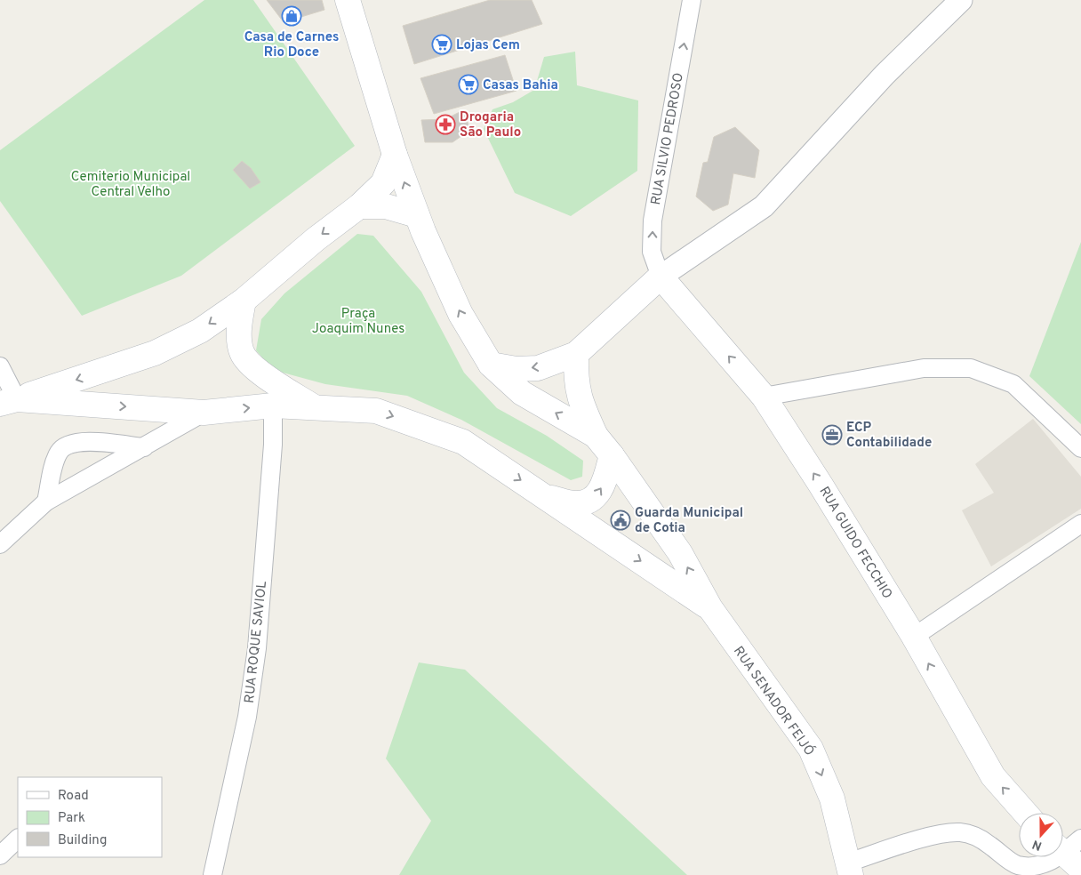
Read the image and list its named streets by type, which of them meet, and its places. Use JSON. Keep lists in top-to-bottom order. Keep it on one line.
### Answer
{"streets":{"main road":["RUA GUIDO FECCHIO","RUA SENADOR FEIJÓ"],"street":["RUA SILVIO PEDROSO","RUA ROQUE SAVIOL"]},"crossings":[["RUA SILVIO PEDROSO","RUA GUIDO FECCHIO"]],"one_way":["RUA SILVIO PEDROSO","RUA SENADOR FEIJÓ"],"parks":["Cemiterio Municipal Central Velho","Praça Joaquim Nunes"],"places":{"shop":["Casa de Carnes Rio Doce"],"supermarket":["Lojas Cem","Casas Bahia"],"pharmacy":["Drogaria São Paulo"],"office":["ECP Contabilidade"],"public building":["Guarda Municipal de Cotia"]},"legend":["Road","Park","Building"],"north":"bottom"}
